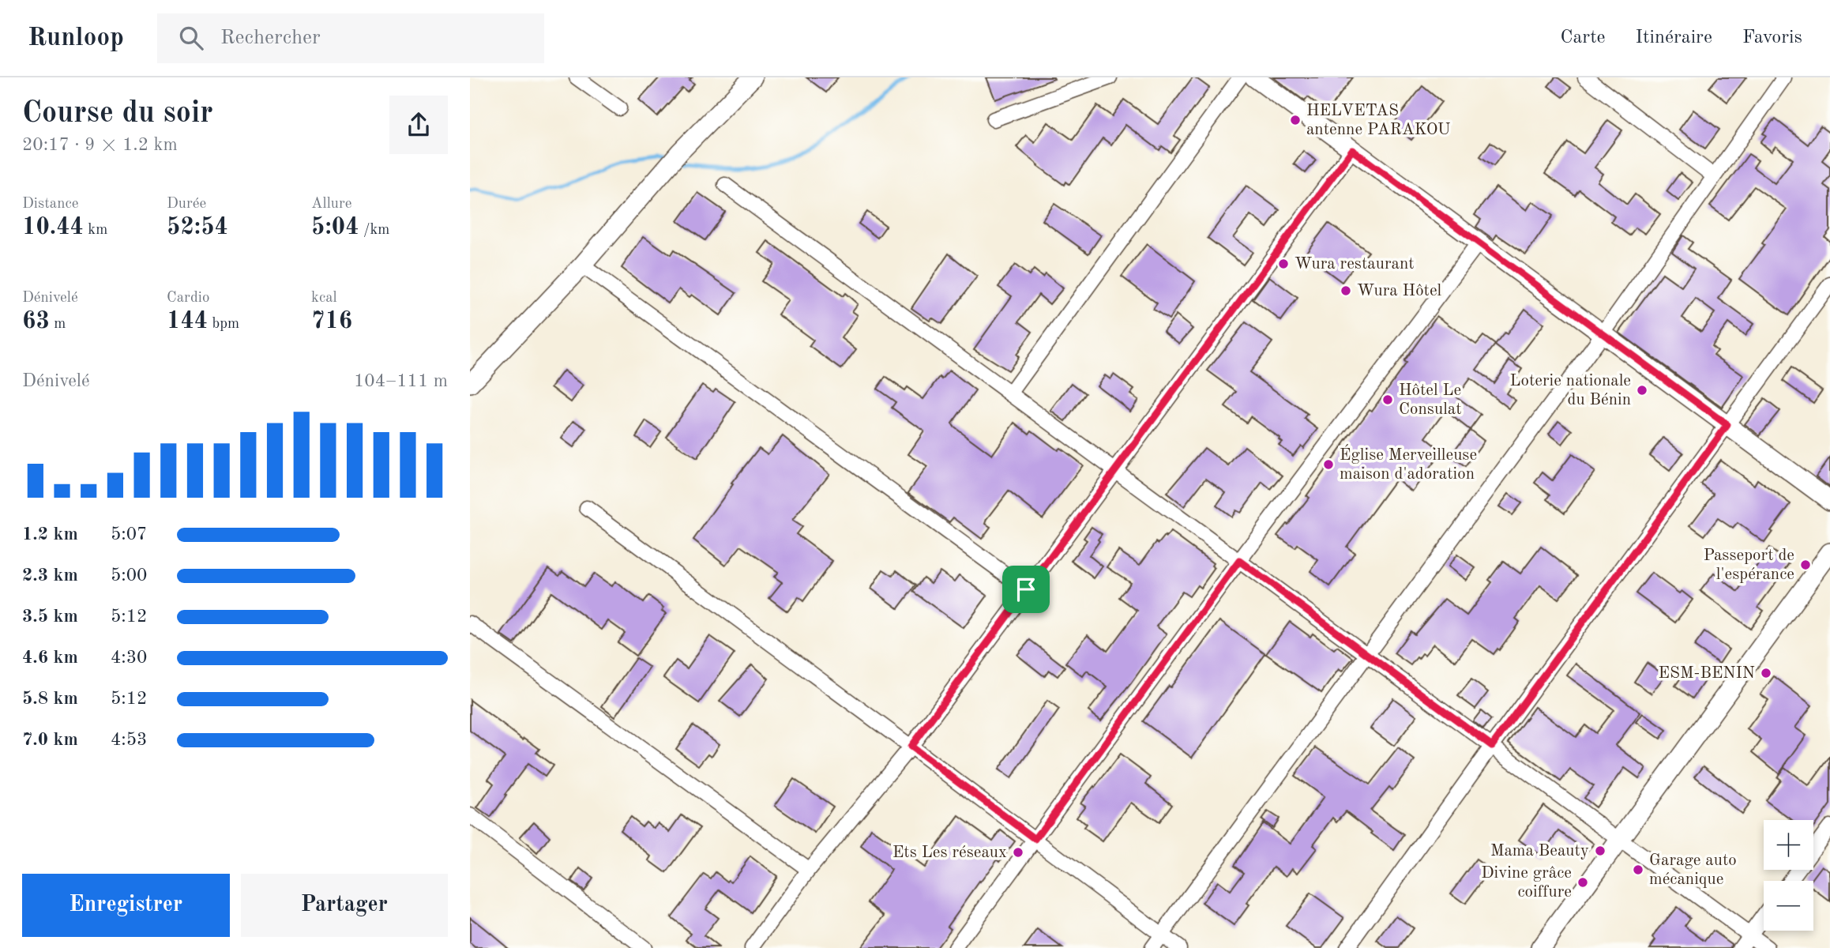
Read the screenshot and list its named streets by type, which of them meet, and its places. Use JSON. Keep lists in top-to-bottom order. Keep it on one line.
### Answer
{"places":["HELVETAS antenne PARAKOU","Wura restaurant","Wura Hôtel","Loterie nationale du Bénin","Hôtel Le Consulat","Église Merveilleuse maison d'adoration","Passeport de l'espérance","ESM-BENIN","Mama Beauty","Ets Les réseaux","Garage auto mécanique","Divine grâce coiffure"],"page":{"header":"Runloop","search":"Rechercher","nav":["Carte","Itinéraire","Favoris"],"heading":["Course du soir","20:17 · 9 × 1.2 km"],"stats":[["Distance","10.44 km"],["Durée","52:54"],["Allure","5:04 /km"],["Dénivelé","63 m"],["Cardio","144 bpm"],["kcal","716"]],"chart":["Dénivelé","104–111 m"],"list":[{"name":"1.2 km","note":"5:07"},{"name":"2.3 km","note":"5:00"},{"name":"3.5 km","note":"5:12"},{"name":"4.6 km","note":"4:30"},{"name":"5.8 km","note":"5:12"},{"name":"7.0 km","note":"4:53"}],"map_buttons":["+","−"],"buttons":["Enregistrer","Partager"]}}
